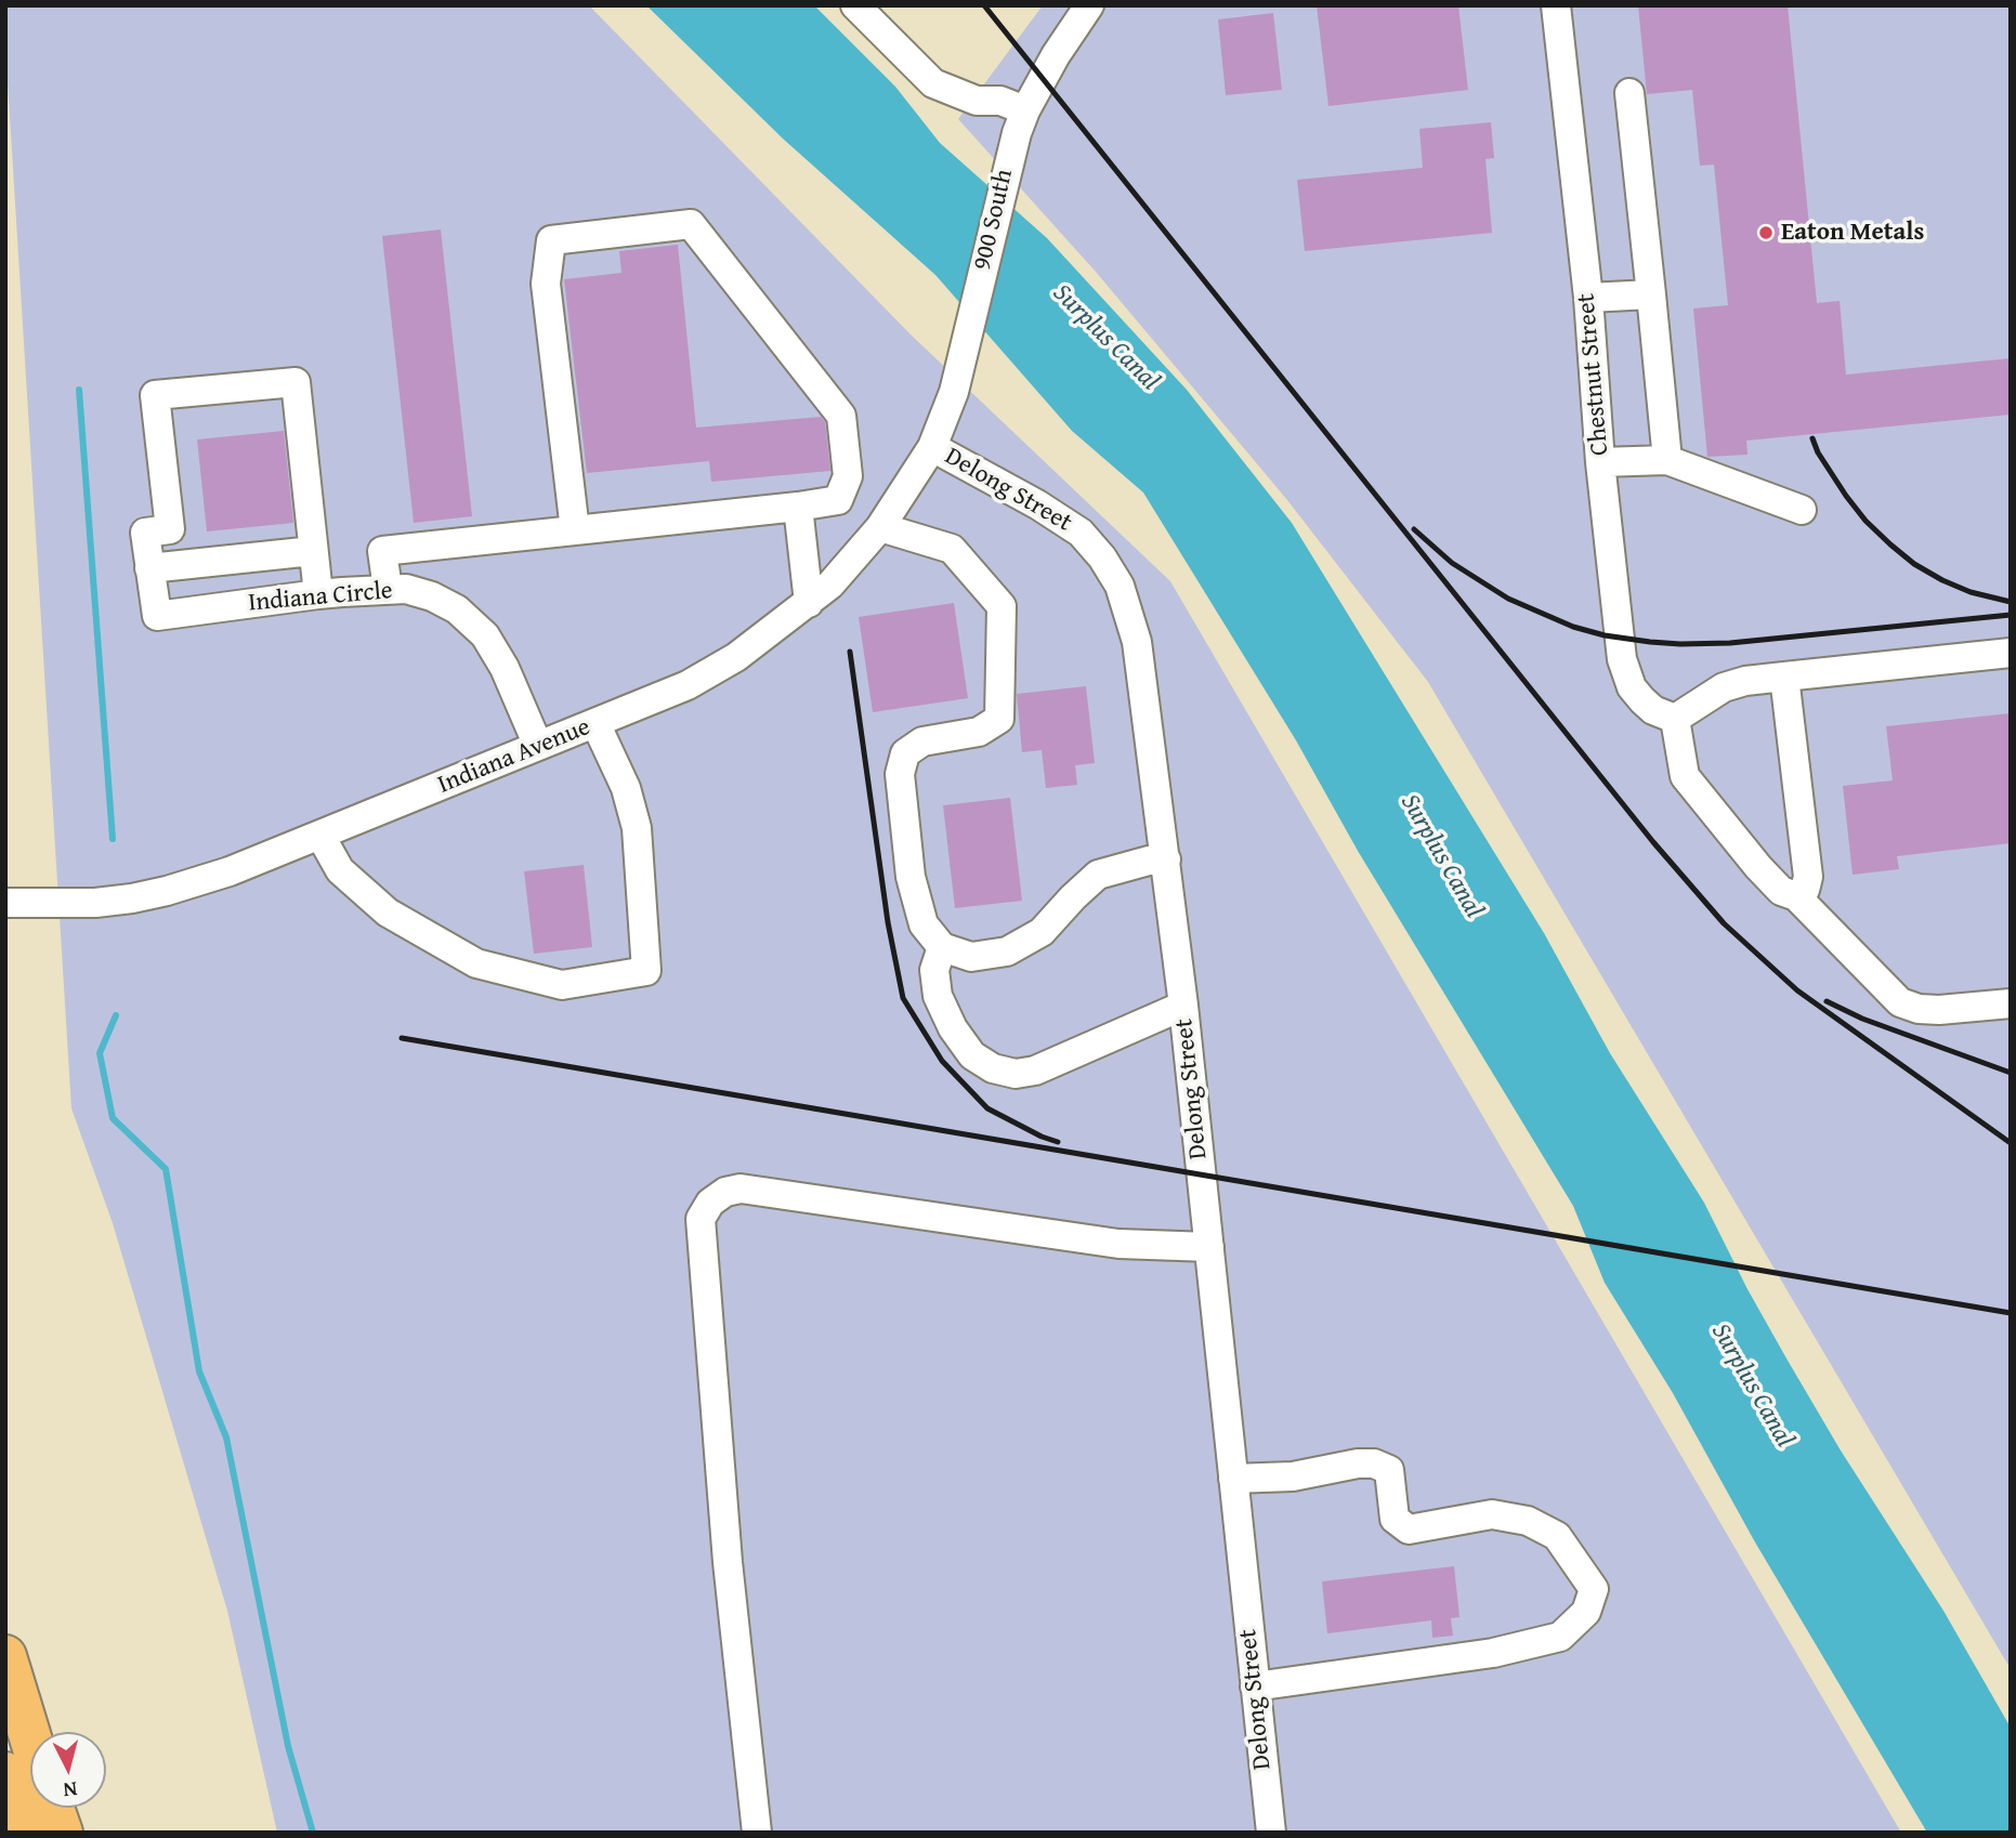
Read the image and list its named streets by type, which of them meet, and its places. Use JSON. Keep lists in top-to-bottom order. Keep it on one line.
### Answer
{"streets":{"street":["900 South","Chestnut Street","Delong Street","Indiana Circle","Indiana Avenue"]},"crossings":[["900 South","Delong Street"],["900 South","Indiana Avenue"],["Delong Street","Indiana Avenue"],["Indiana Circle","Indiana Avenue"]],"water":["Surplus Canal"],"places":["Eaton Metals"],"north":"bottom"}
